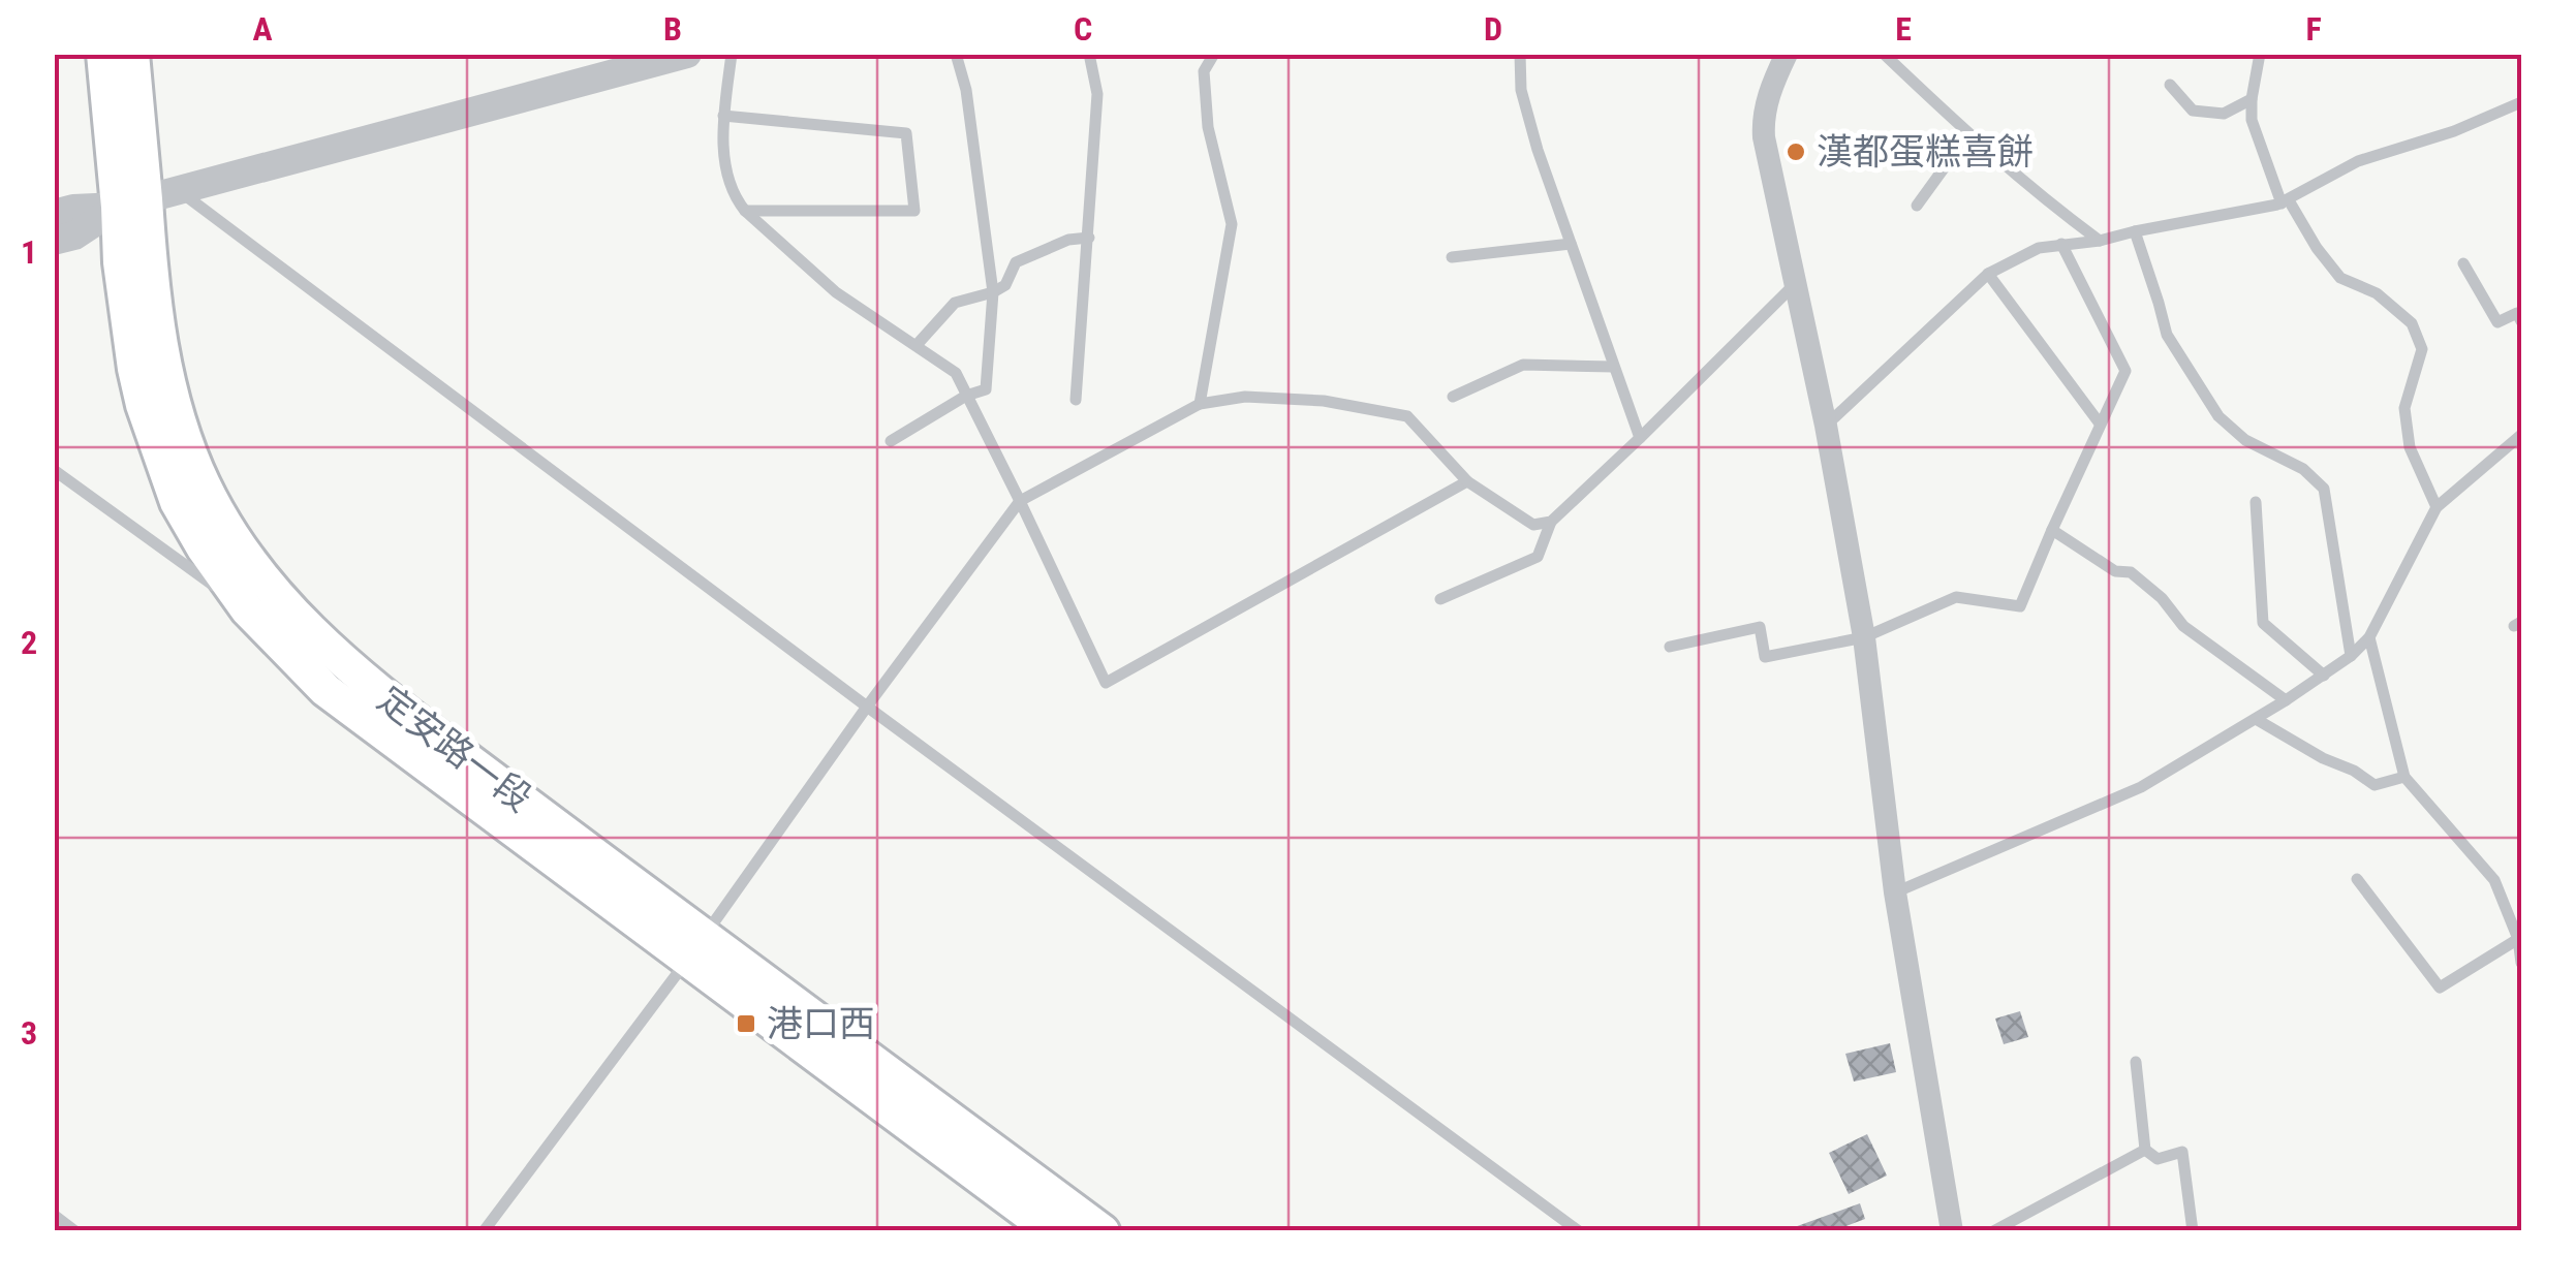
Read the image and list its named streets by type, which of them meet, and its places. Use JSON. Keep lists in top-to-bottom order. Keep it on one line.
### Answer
{"streets":{"main road":["定安路一段"]},"places":{"other":["漢都蛋糕喜餅"],"transit":["港口西"]},"grid":{"columns":["A","B","C","D","E","F"],"rows":["1","2","3"]}}
